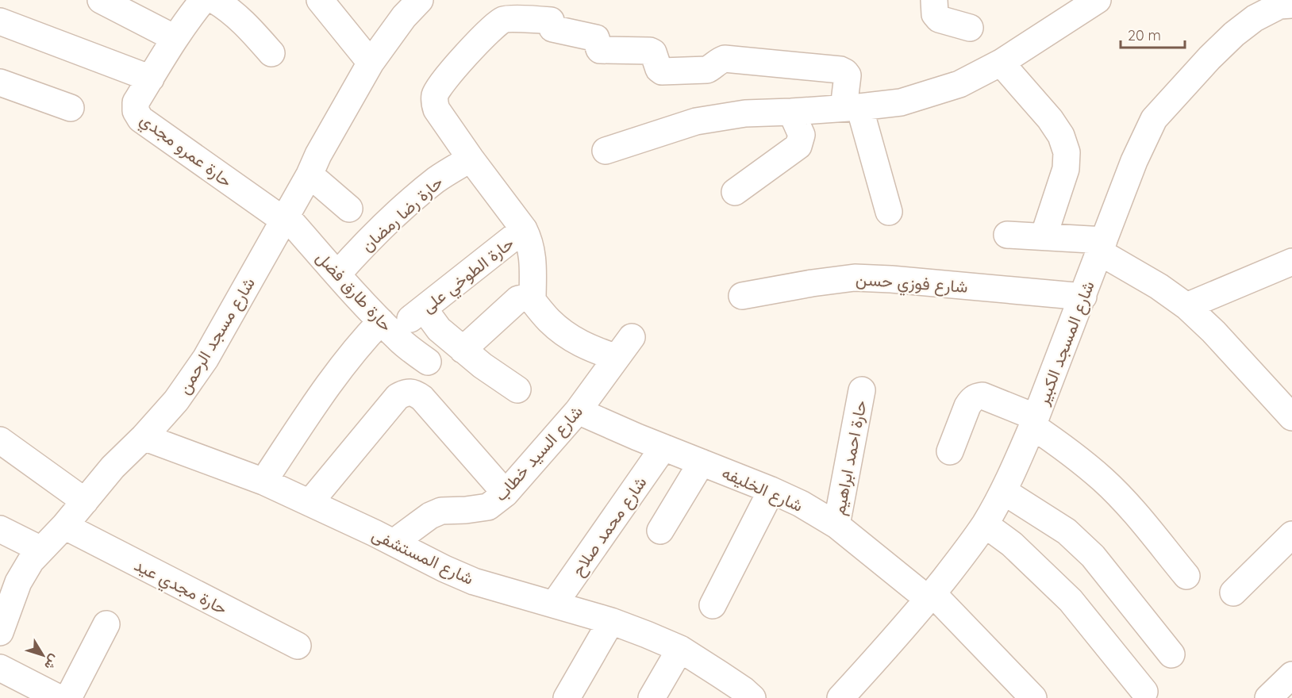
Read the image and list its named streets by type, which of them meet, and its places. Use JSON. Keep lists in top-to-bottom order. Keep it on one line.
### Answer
{"streets":{"street":["حارة عمرو مجدي","حارة رضا رمضان","حارة الطوخي على","شارع فوزي حسن","حارة طارق فضل","شارع مسجد الرحمن","شارع المسجد الكبير","شارع السيد خطاب","حارة احمد ابراهيم","شارع الخليفه","شارع محمد صلاح","شارع المستشفى","حارة مجدي عيد"]},"crossings":[["حارة عمرو مجدي","حارة طارق فضل"],["حارة عمرو مجدي","شارع مسجد الرحمن"],["حارة رضا رمضان","حارة طارق فضل"],["شارع فوزي حسن","شارع المسجد الكبير"],["حارة طارق فضل","شارع مسجد الرحمن"],["شارع مسجد الرحمن","شارع المستشفى"],["شارع مسجد الرحمن","حارة مجدي عيد"],["شارع المسجد الكبير","شارع الخليفه"],["شارع السيد خطاب","شارع الخليفه"],["شارع السيد خطاب","شارع المستشفى"],["حارة احمد ابراهيم","شارع الخليفه"],["شارع الخليفه","شارع محمد صلاح"],["شارع محمد صلاح","شارع المستشفى"]],"scale_bar":"20 m","north":"bottom right"}
